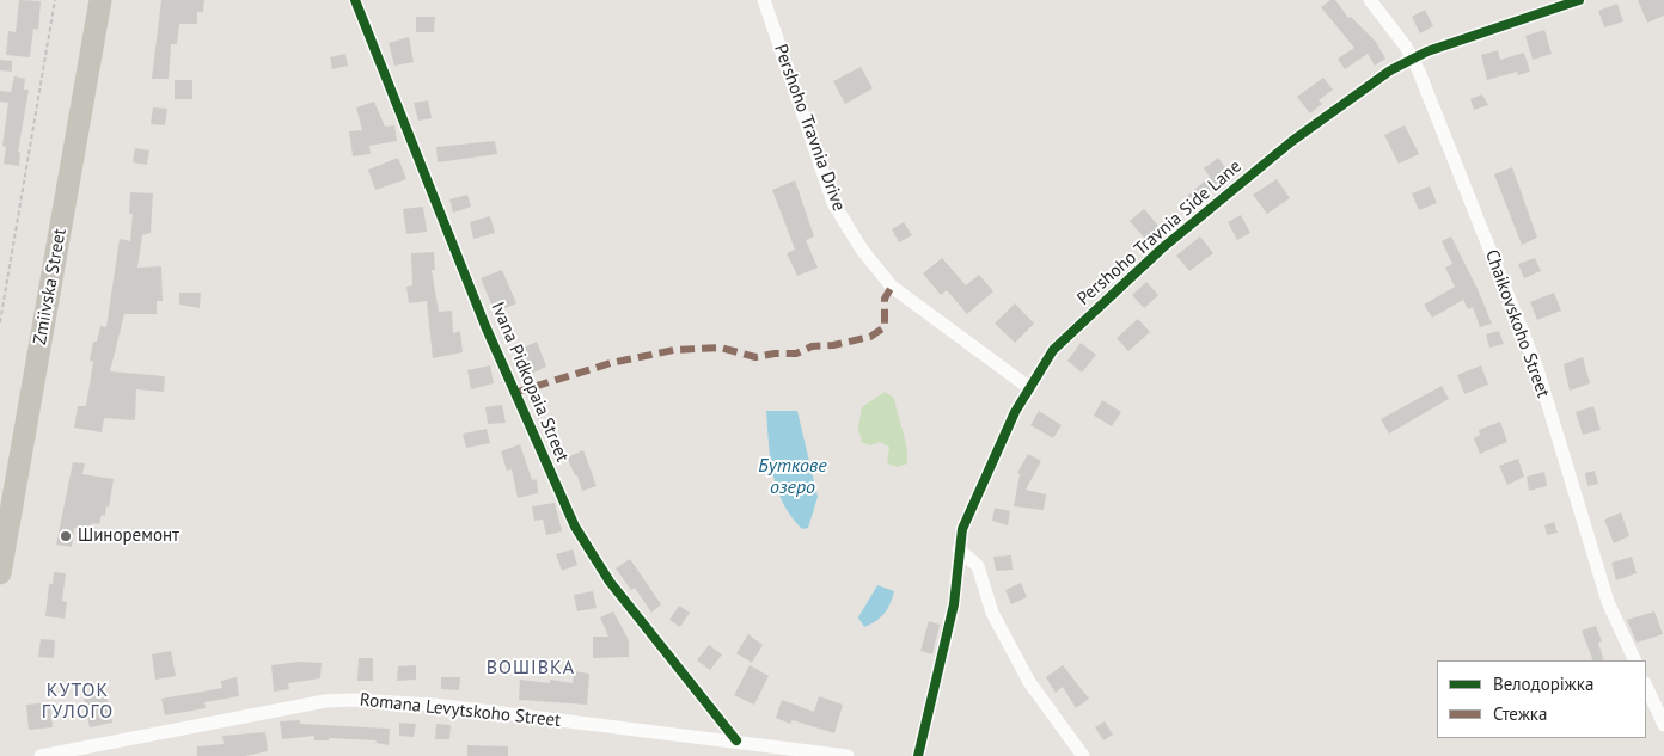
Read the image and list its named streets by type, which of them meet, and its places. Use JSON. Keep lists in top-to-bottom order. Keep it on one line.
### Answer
{"streets":{"main road":["Zmiivska Street"],"street":["Pershoho Travnia Drive","Pershoho Travnia Side Lane","Chaikovskoho Street","Ivana Pidkopaia Street","Romana Levytskoho Street"]},"crossings":[["Pershoho Travnia Drive","Pershoho Travnia Side Lane"],["Pershoho Travnia Side Lane","Chaikovskoho Street"],["Ivana Pidkopaia Street","Romana Levytskoho Street"]],"districts":["ВОШІВКА","КУТОК ГУЛОГО"],"water":["Буткове озеро"],"places":["Шиноремонт"],"legend":["Велодоріжка","Стежка"]}
